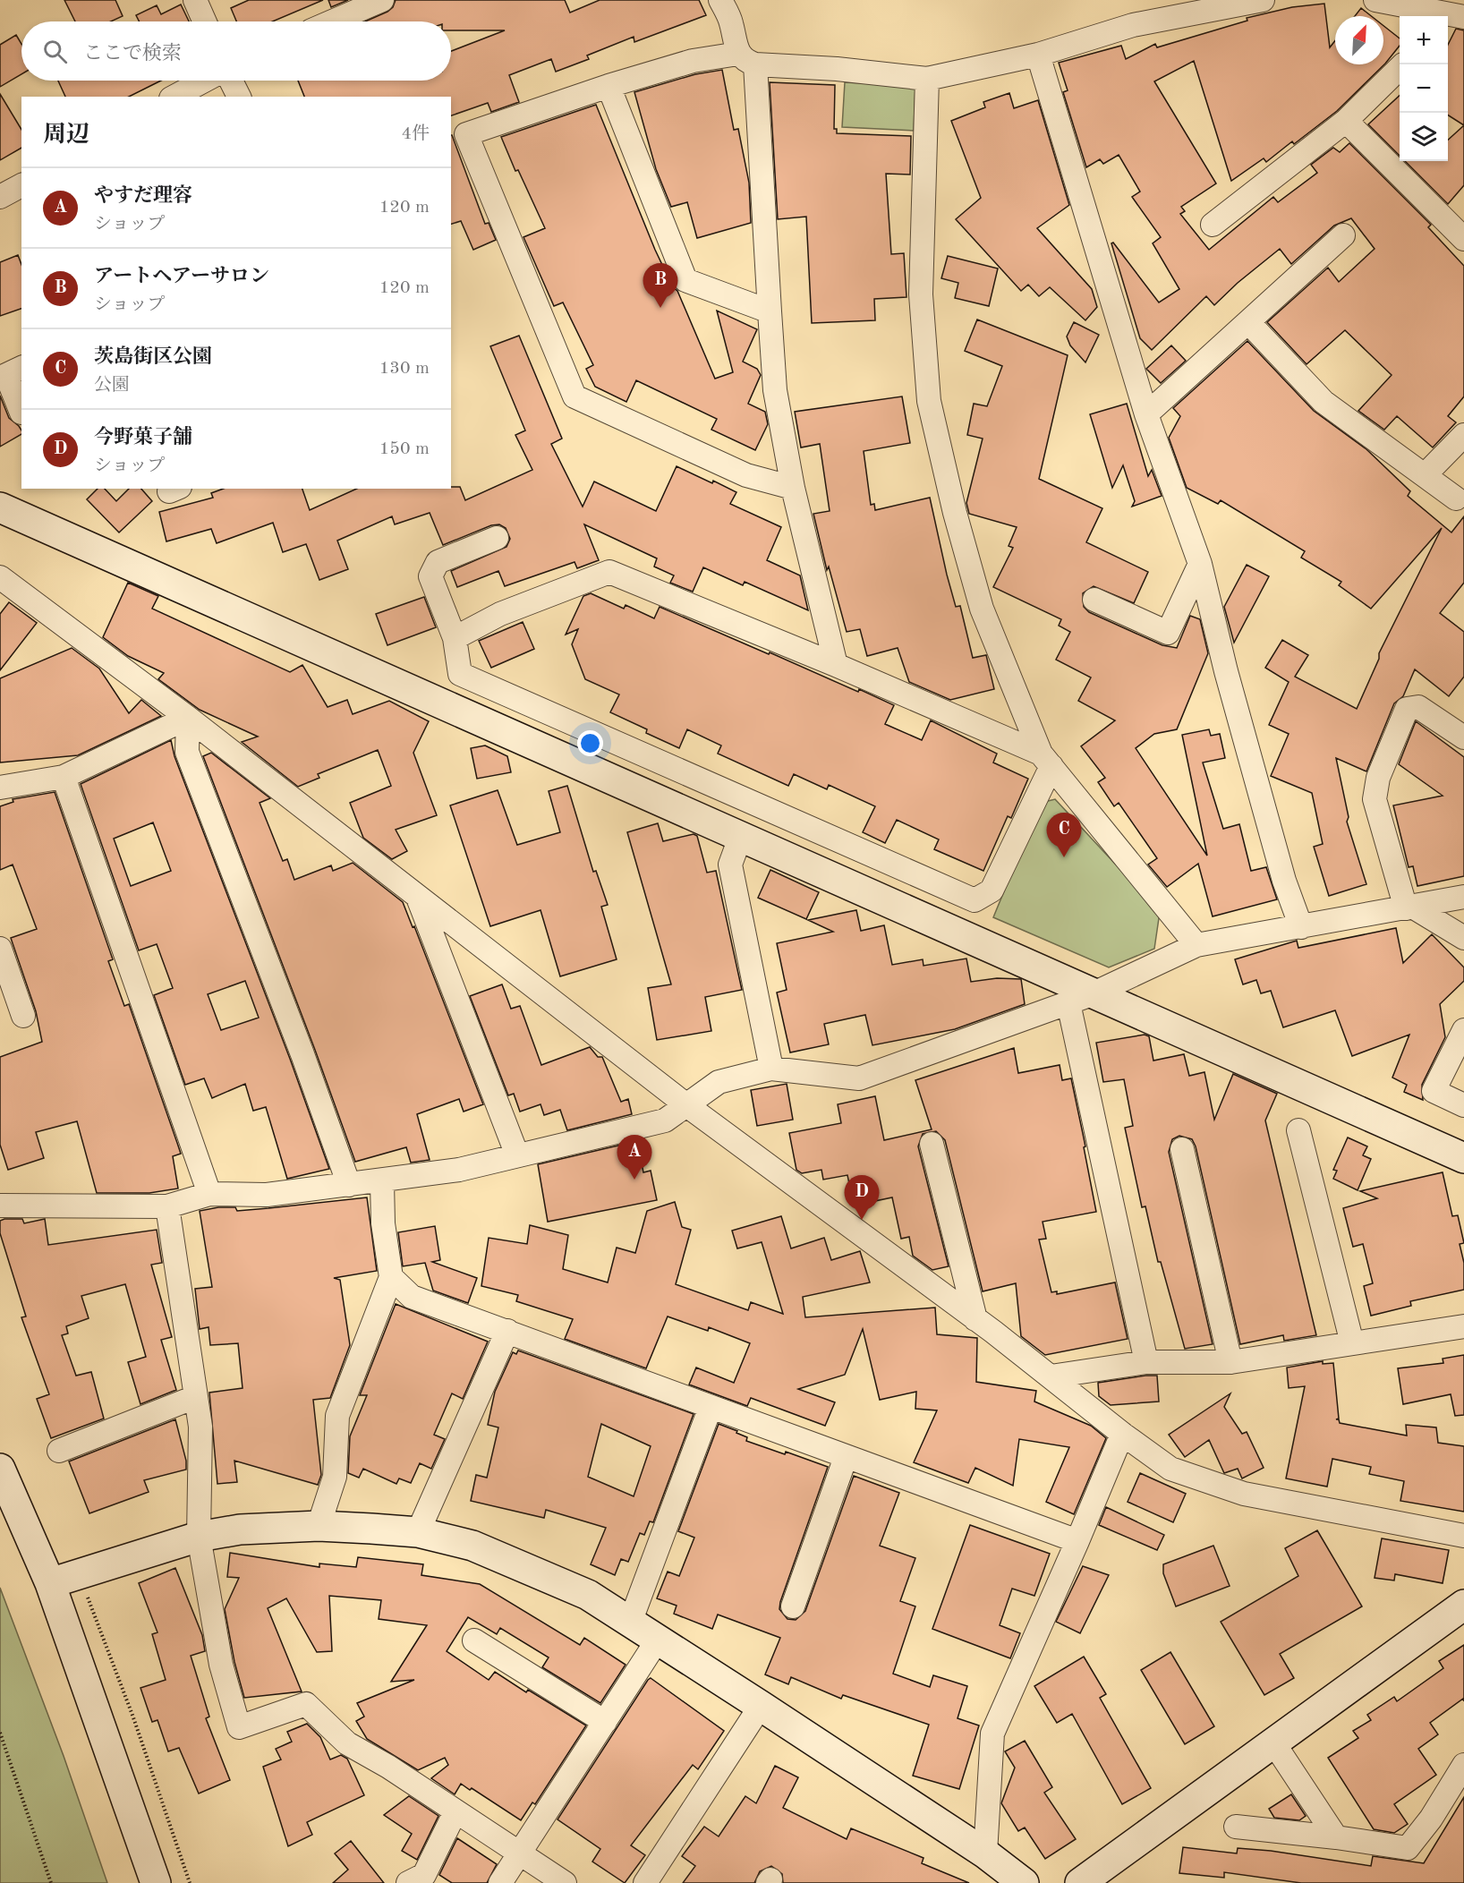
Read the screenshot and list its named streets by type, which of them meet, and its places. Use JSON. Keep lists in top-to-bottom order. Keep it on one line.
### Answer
{"north":"top right","page":{"map_buttons":["+","−"],"search":"ここで検索","heading":["周辺","4件"],"list":[{"mark":"A","name":"やすだ理容","note":"ショップ","value":"120 m"},{"mark":"B","name":"アートヘアーサロン","note":"ショップ","value":"120 m"},{"mark":"C","name":"茨島街区公園","note":"公園","value":"130 m"},{"mark":"D","name":"今野菓子舗","note":"ショップ","value":"150 m"}],"pins":["B","C","A","D"]}}
